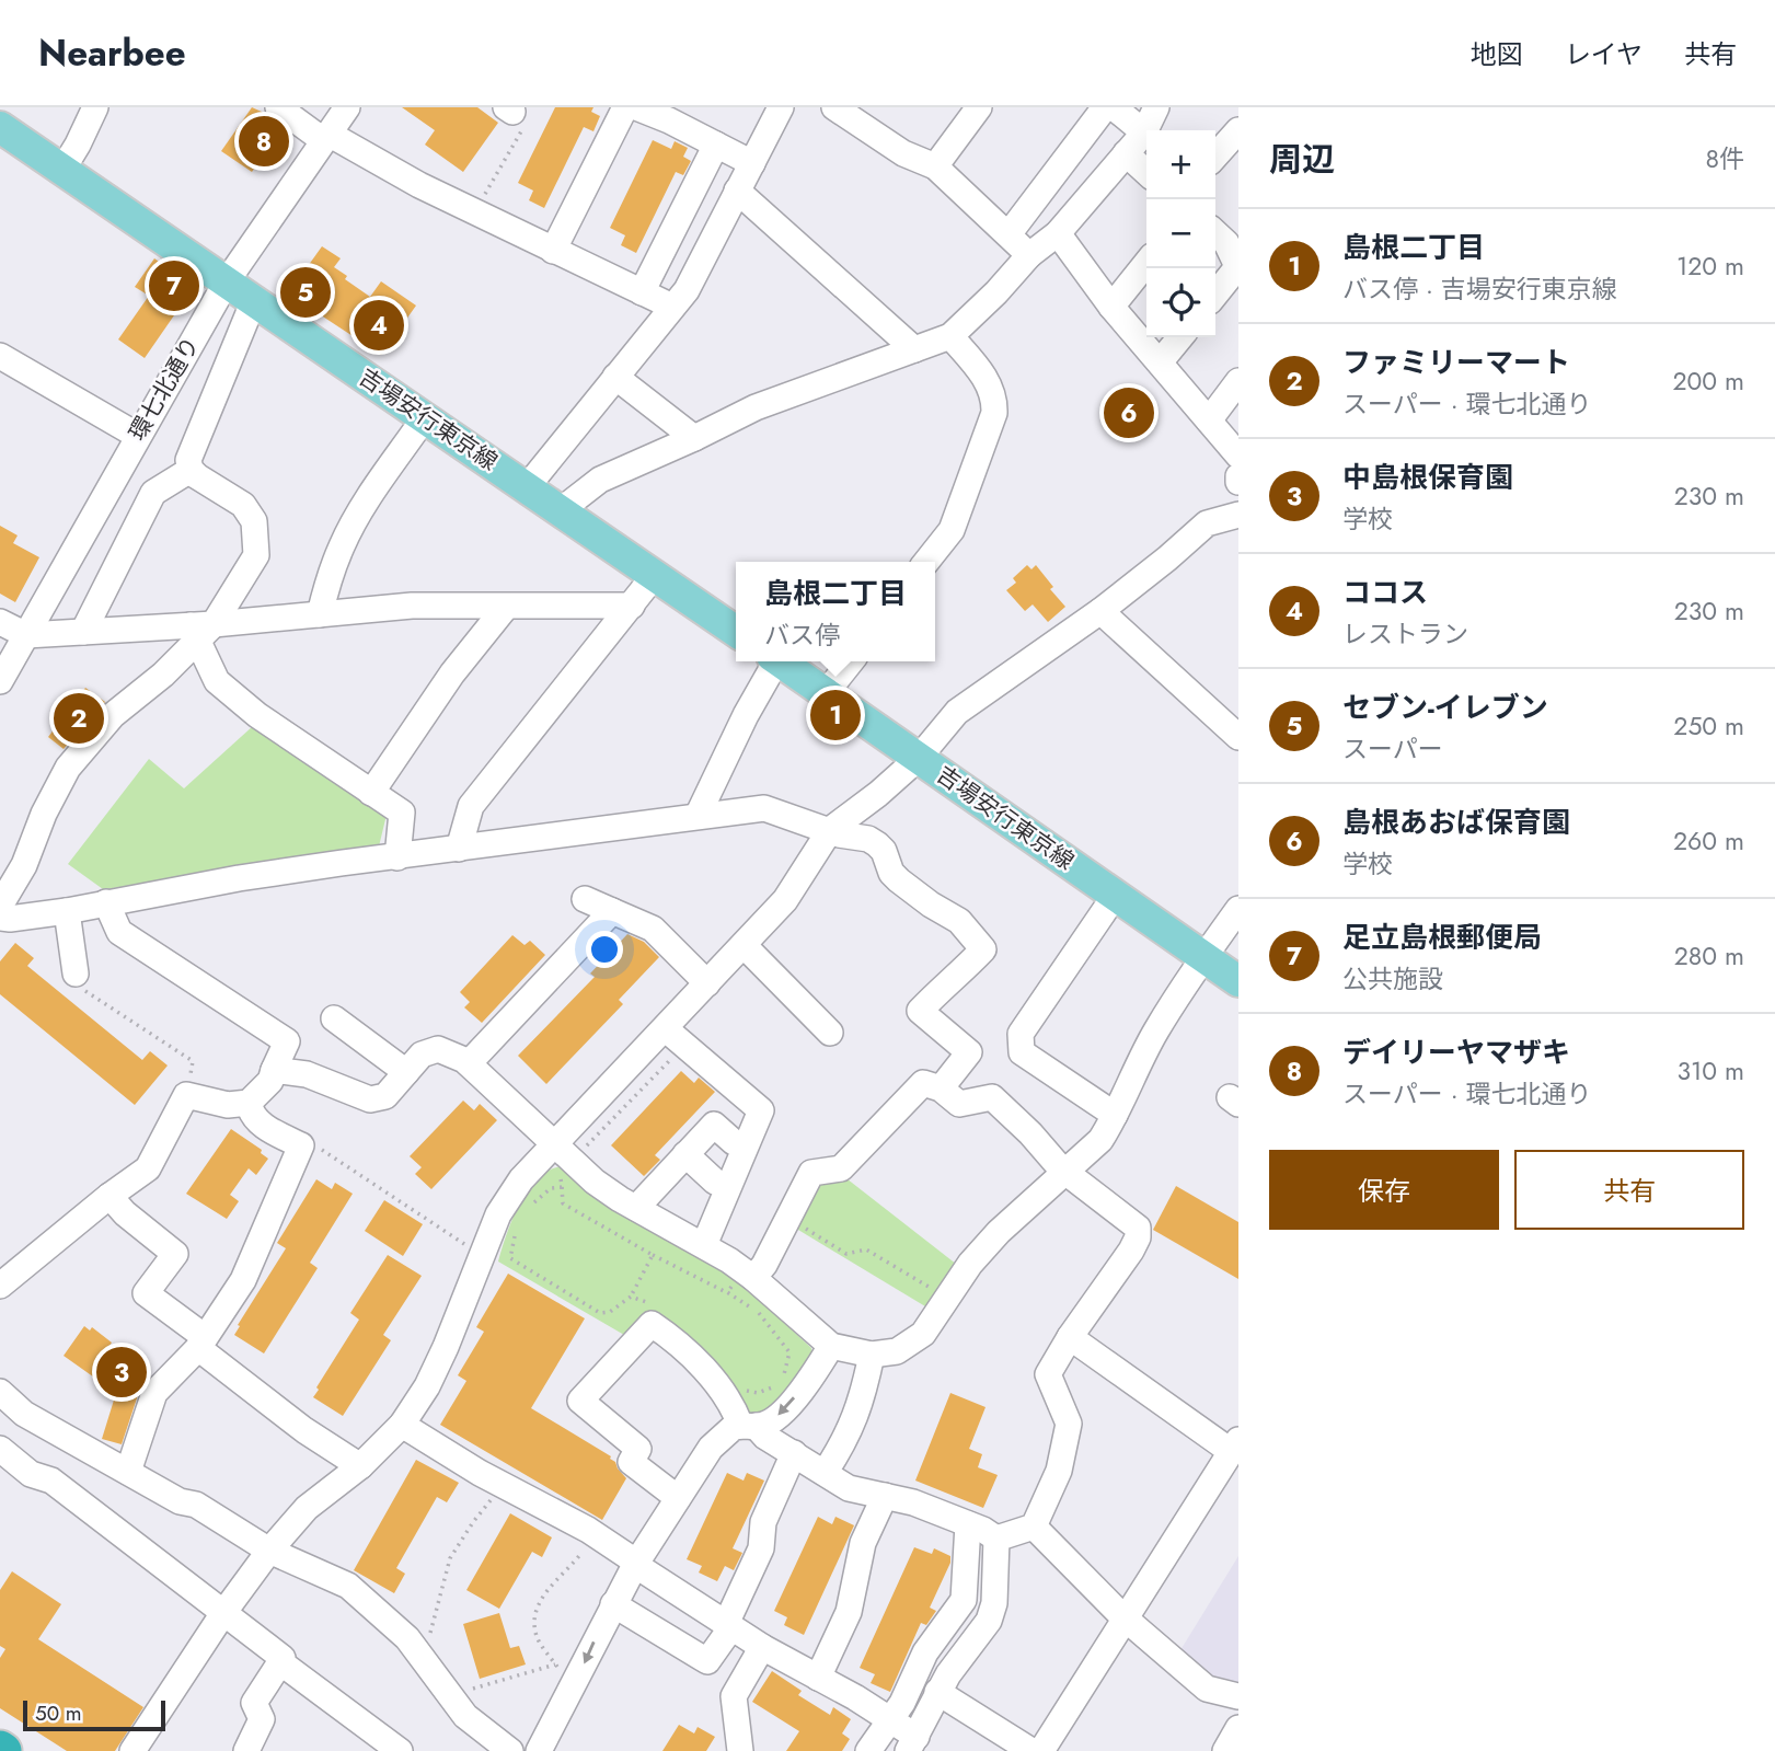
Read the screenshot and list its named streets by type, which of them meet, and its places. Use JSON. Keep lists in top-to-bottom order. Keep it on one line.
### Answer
{"streets":{"main road":["吉場安行東京線"],"street":["環七北通り"]},"crossings":[["環七北通り","吉場安行東京線"]],"scale_bar":"50 m","page":{"header":"Nearbee","nav":["地図","レイヤ","共有"],"heading":["周辺","8件"],"pins":["8","7","5","4","6","1","2","3"],"map_buttons":["+","−"],"list":[{"mark":"1","name":"島根二丁目","note":"バス停 · 吉場安行東京線","value":"120 m"},{"mark":"2","name":"ファミリーマート","note":"スーパー · 環七北通り","value":"200 m"},{"mark":"3","name":"中島根保育園","note":"学校","value":"230 m"},{"mark":"4","name":"ココス","note":"レストラン","value":"230 m"},{"mark":"5","name":"セブン-イレブン","note":"スーパー","value":"250 m"},{"mark":"6","name":"島根あおば保育園","note":"学校","value":"260 m"},{"mark":"7","name":"足立島根郵便局","note":"公共施設","value":"280 m"},{"mark":"8","name":"デイリーヤマザキ","note":"スーパー · 環七北通り","value":"310 m"}],"popup":["島根二丁目","バス停"],"buttons":["保存","共有"],"scale":"50 m"}}
